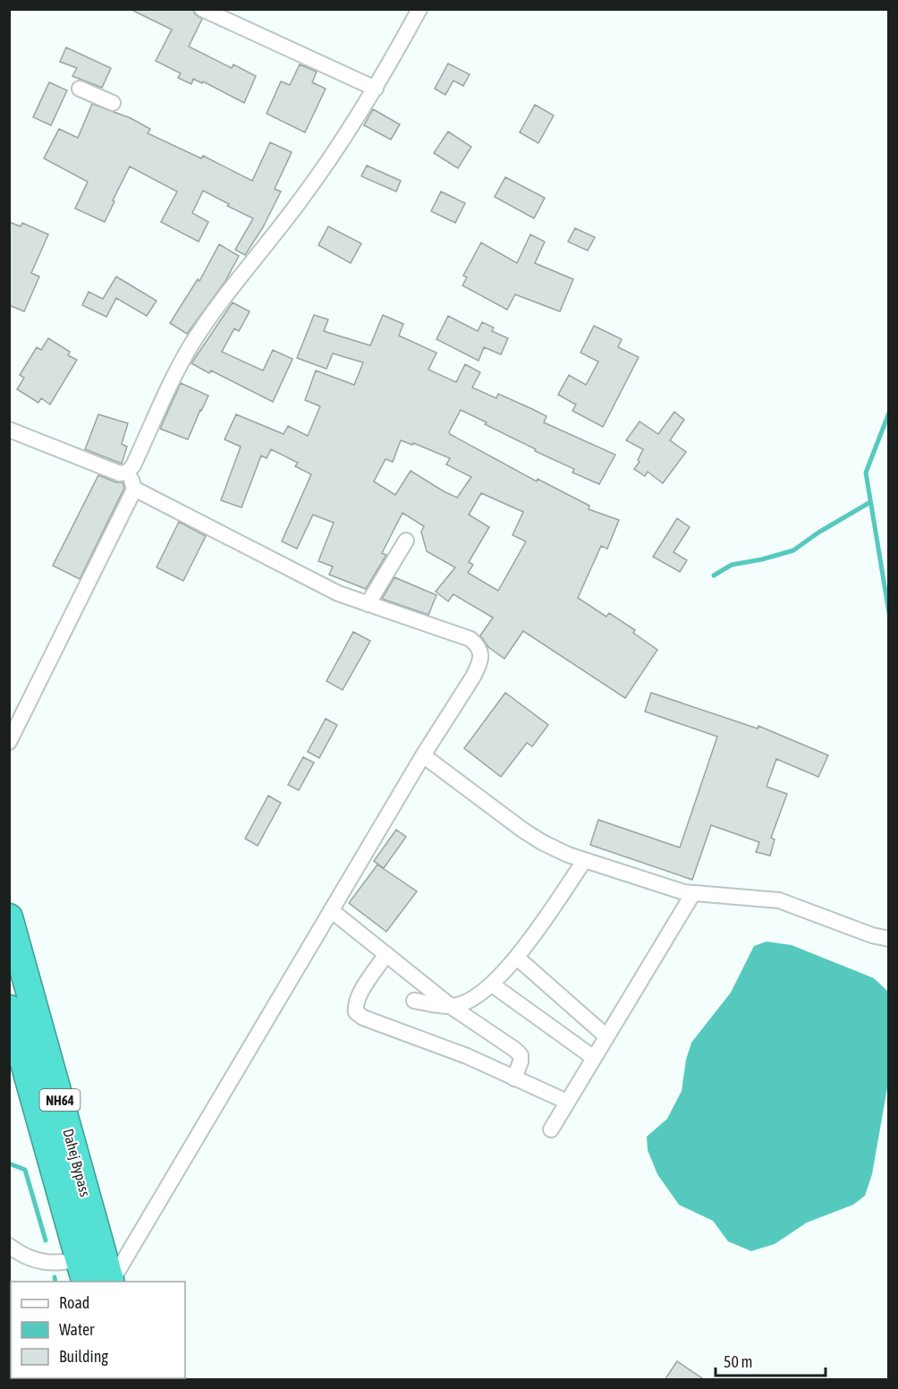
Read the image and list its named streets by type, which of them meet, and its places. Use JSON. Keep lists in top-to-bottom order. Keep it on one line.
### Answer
{"streets":{"highway":["NH64","Dahej Bypass"]},"legend":["Road","Water","Building"],"scale_bar":"50 m"}
